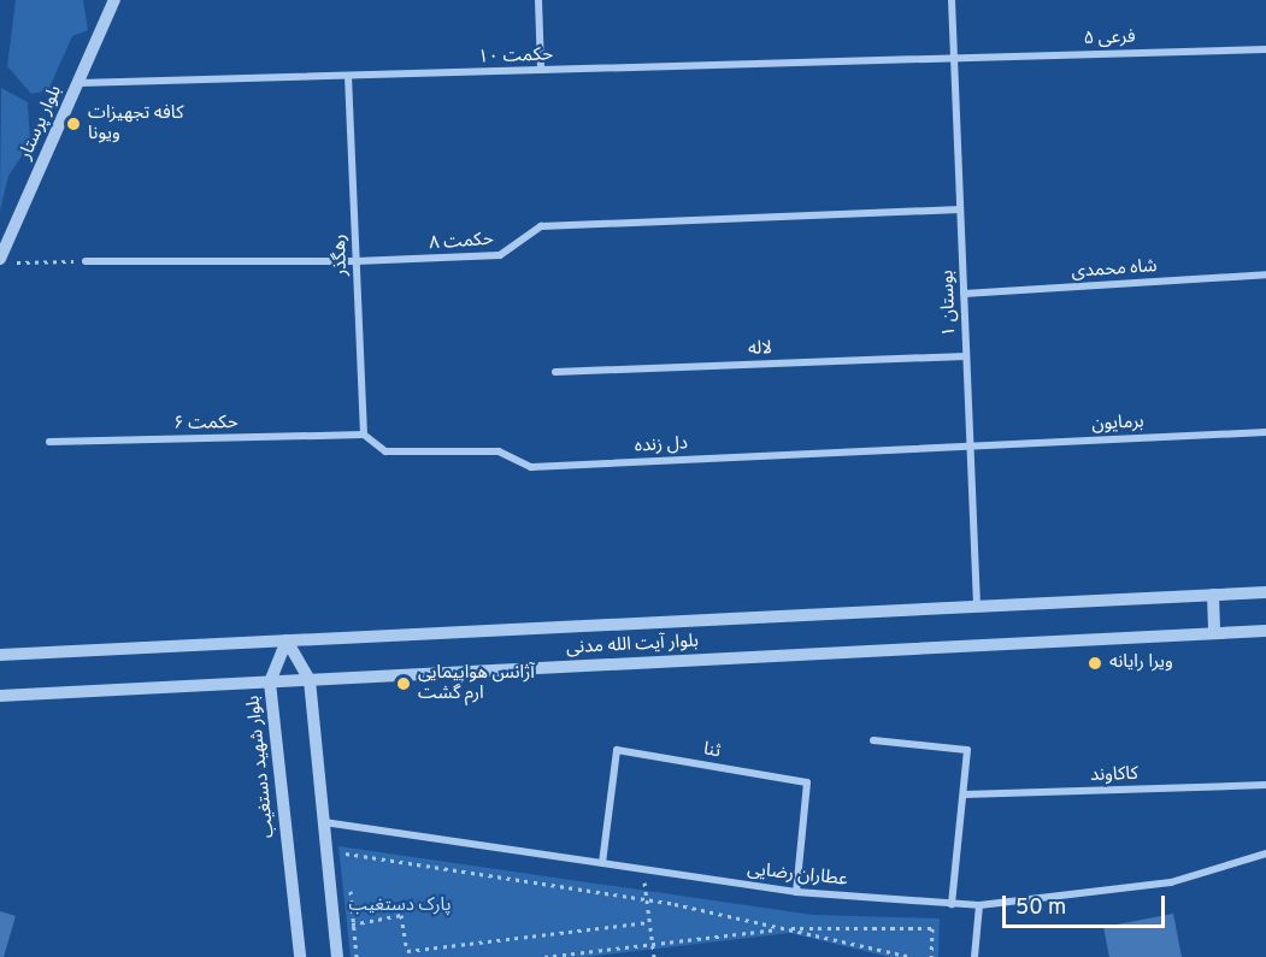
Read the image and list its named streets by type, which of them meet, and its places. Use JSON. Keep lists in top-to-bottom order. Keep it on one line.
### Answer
{"streets":{"street":["فرعی ۵","حکمت ۱۰","بلوار پرستار","حکمت ۸","رهگذر","شاه محمدی","بوستان ۱","لاله","حکمت ۶","برمایون","دل زنده","بلوار آیت الله مدنی","ثنا","بلوار شهید دستغیب","کاکاوند","عطاران رضایی"]},"crossings":[["فرعی ۵","حکمت ۱۰"],["فرعی ۵","بوستان ۱"],["حکمت ۱۰","بلوار پرستار"],["حکمت ۱۰","رهگذر"],["حکمت ۱۰","بوستان ۱"],["حکمت ۸","رهگذر"],["حکمت ۸","بوستان ۱"],["رهگذر","حکمت ۶"],["رهگذر","دل زنده"],["شاه محمدی","بوستان ۱"],["بوستان ۱","لاله"],["بوستان ۱","برمایون"],["بوستان ۱","دل زنده"],["بوستان ۱","بلوار آیت الله مدنی"],["حکمت ۶","دل زنده"],["برمایون","دل زنده"],["بلوار آیت الله مدنی","بلوار شهید دستغیب"],["ثنا","عطاران رضایی"]],"parks":["پارک دستغیب"],"places":["کافه تجهیزات ویونا","ویرا رایانه","آژانس هواپیمایی ارم‌ گشت"],"scale_bar":"50 m"}
